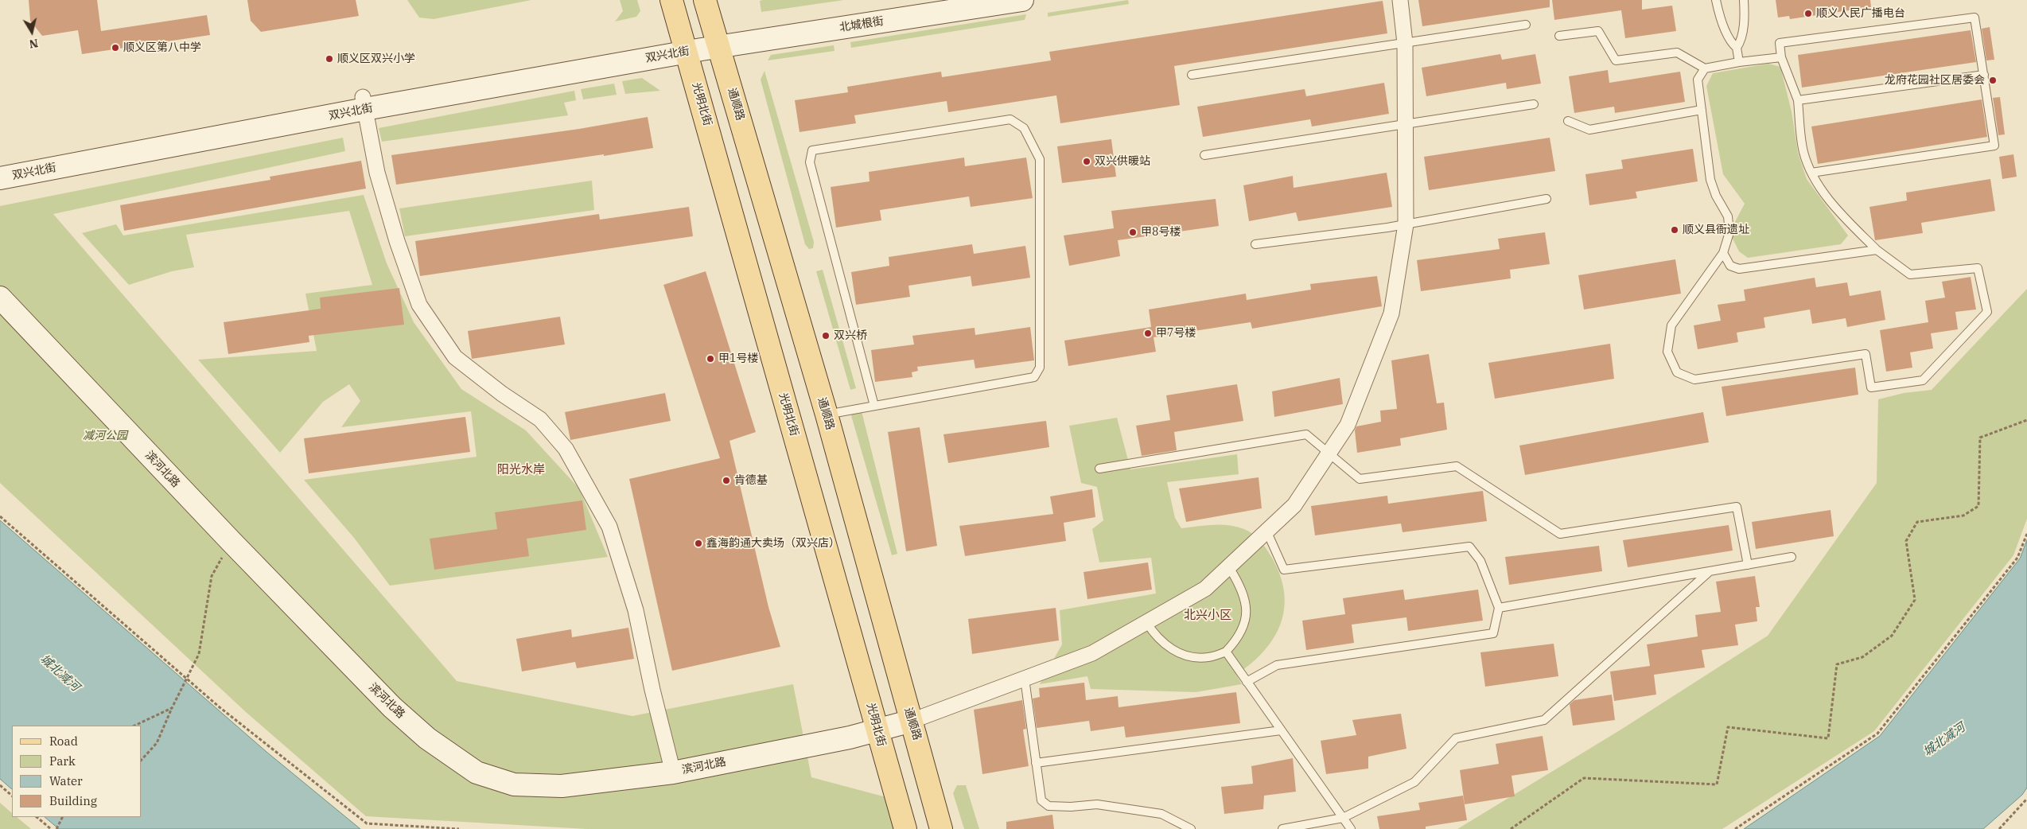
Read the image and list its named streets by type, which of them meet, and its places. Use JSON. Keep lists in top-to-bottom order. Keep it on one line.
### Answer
{"streets":{"main road":["光明北街","通顺路"],"street":["北城根街","双兴北街","滨河北路"]},"crossings":[["北城根街","双兴北街"],["北城根街","光明北街"],["北城根街","通顺路"],["双兴北街","光明北街"],["双兴北街","通顺路"],["光明北街","通顺路"],["光明北街","滨河北路"],["通顺路","滨河北路"]],"districts":["阳光水岸","北兴小区"],"water":["城北减河"],"parks":["减河公园"],"places":["顺义人民广播电台","顺义区第八中学","顺义区双兴小学","龙府花园社区居委会","双兴供暖站","顺义县衙遗址","甲8号楼","甲7号楼","双兴桥","甲1号楼","肯德基","鑫海韵通大卖场（双兴店）"],"legend":["Road","Park","Water","Building"],"north":"bottom"}
